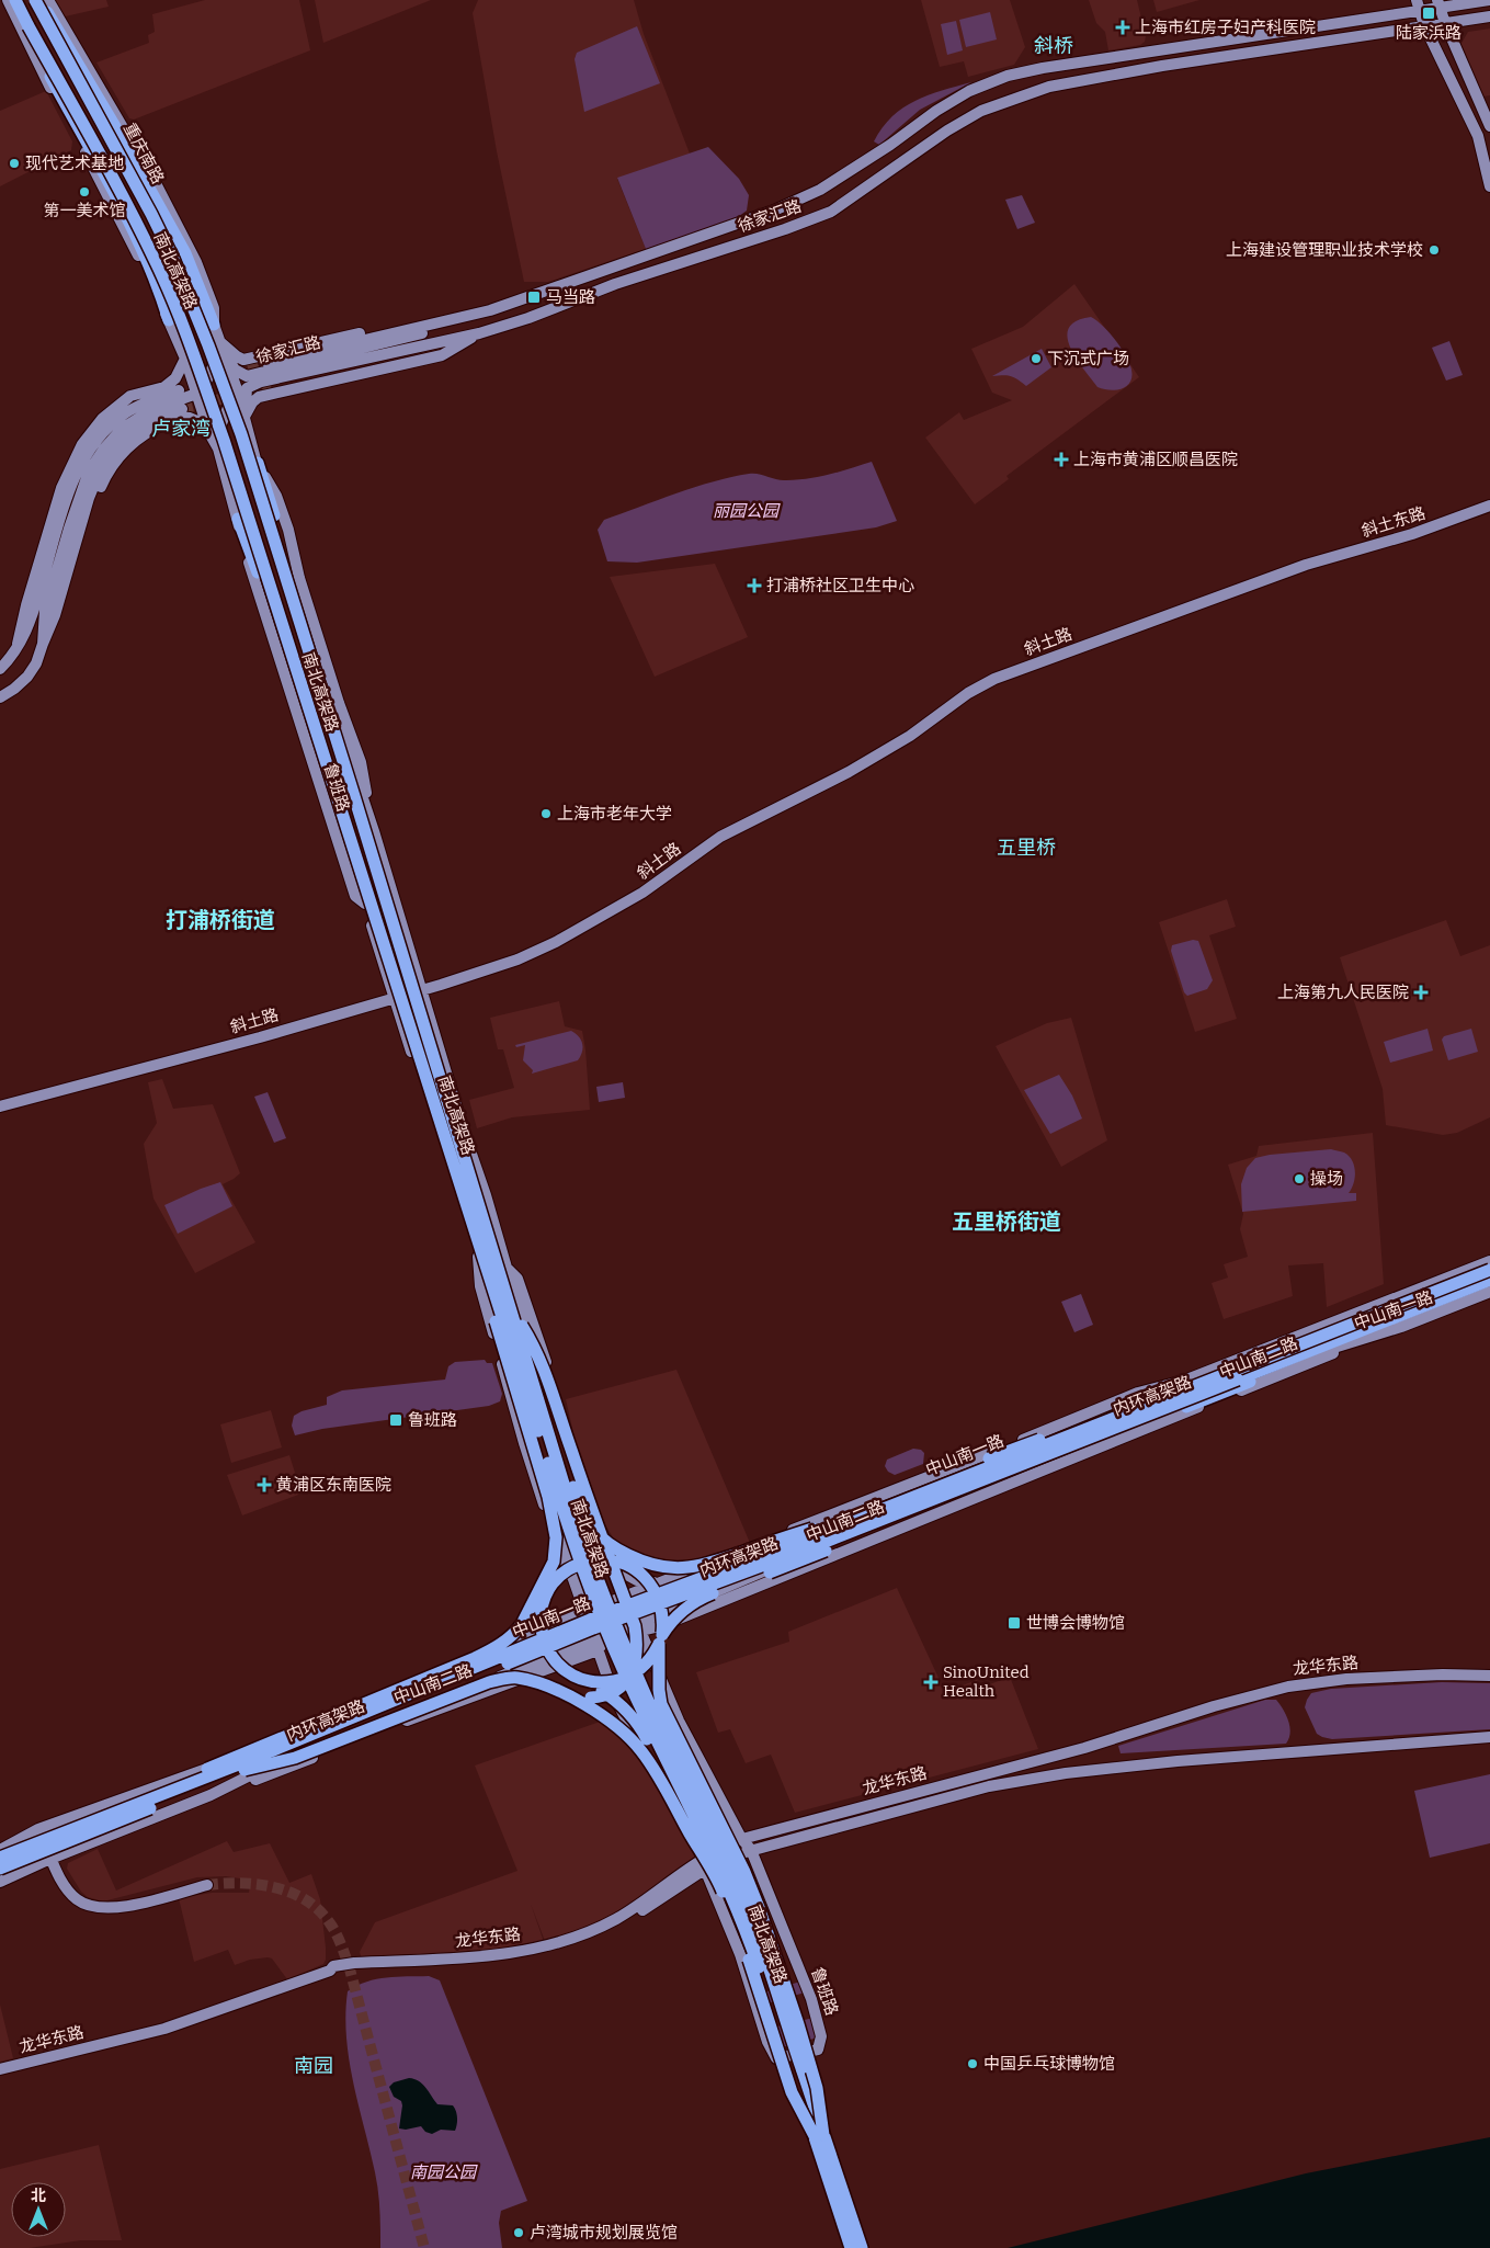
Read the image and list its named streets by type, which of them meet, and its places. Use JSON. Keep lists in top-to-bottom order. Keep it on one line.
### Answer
{"streets":{"highway":["南北高架路","内环高架路"],"main road":["重庆南路","徐家汇路","斜土东路","斜土路","鲁班路","中山南一路","中山南二路","龙华东路"]},"crossings":[["重庆南路","徐家汇路"],["重庆南路","南北高架路"],["重庆南路","鲁班路"],["徐家汇路","鲁班路"],["南北高架路","鲁班路"],["斜土东路","斜土路"],["斜土路","鲁班路"],["鲁班路","中山南一路"],["鲁班路","中山南二路"],["鲁班路","龙华东路"],["中山南一路","中山南二路"]],"districts":["斜桥","卢家湾","五里桥","打浦桥街道","五里桥街道","南园"],"parks":["丽园公园","南园公园"],"places":{"transit":["陆家浜路","马当路","鲁班路","世博会博物馆"],"health":["上海市红房子妇产科医院","上海市黄浦区顺昌医院","打浦桥社区卫生中心","上海第九人民医院","黄浦区东南医院","SinoUnited Health"],"other":["现代艺术基地","第一美术馆","上海建设管理职业技术学校","下沉式广场","上海市老年大学","操场","中国乒乓球博物馆","卢湾城市规划展览馆"]},"north":"top"}
